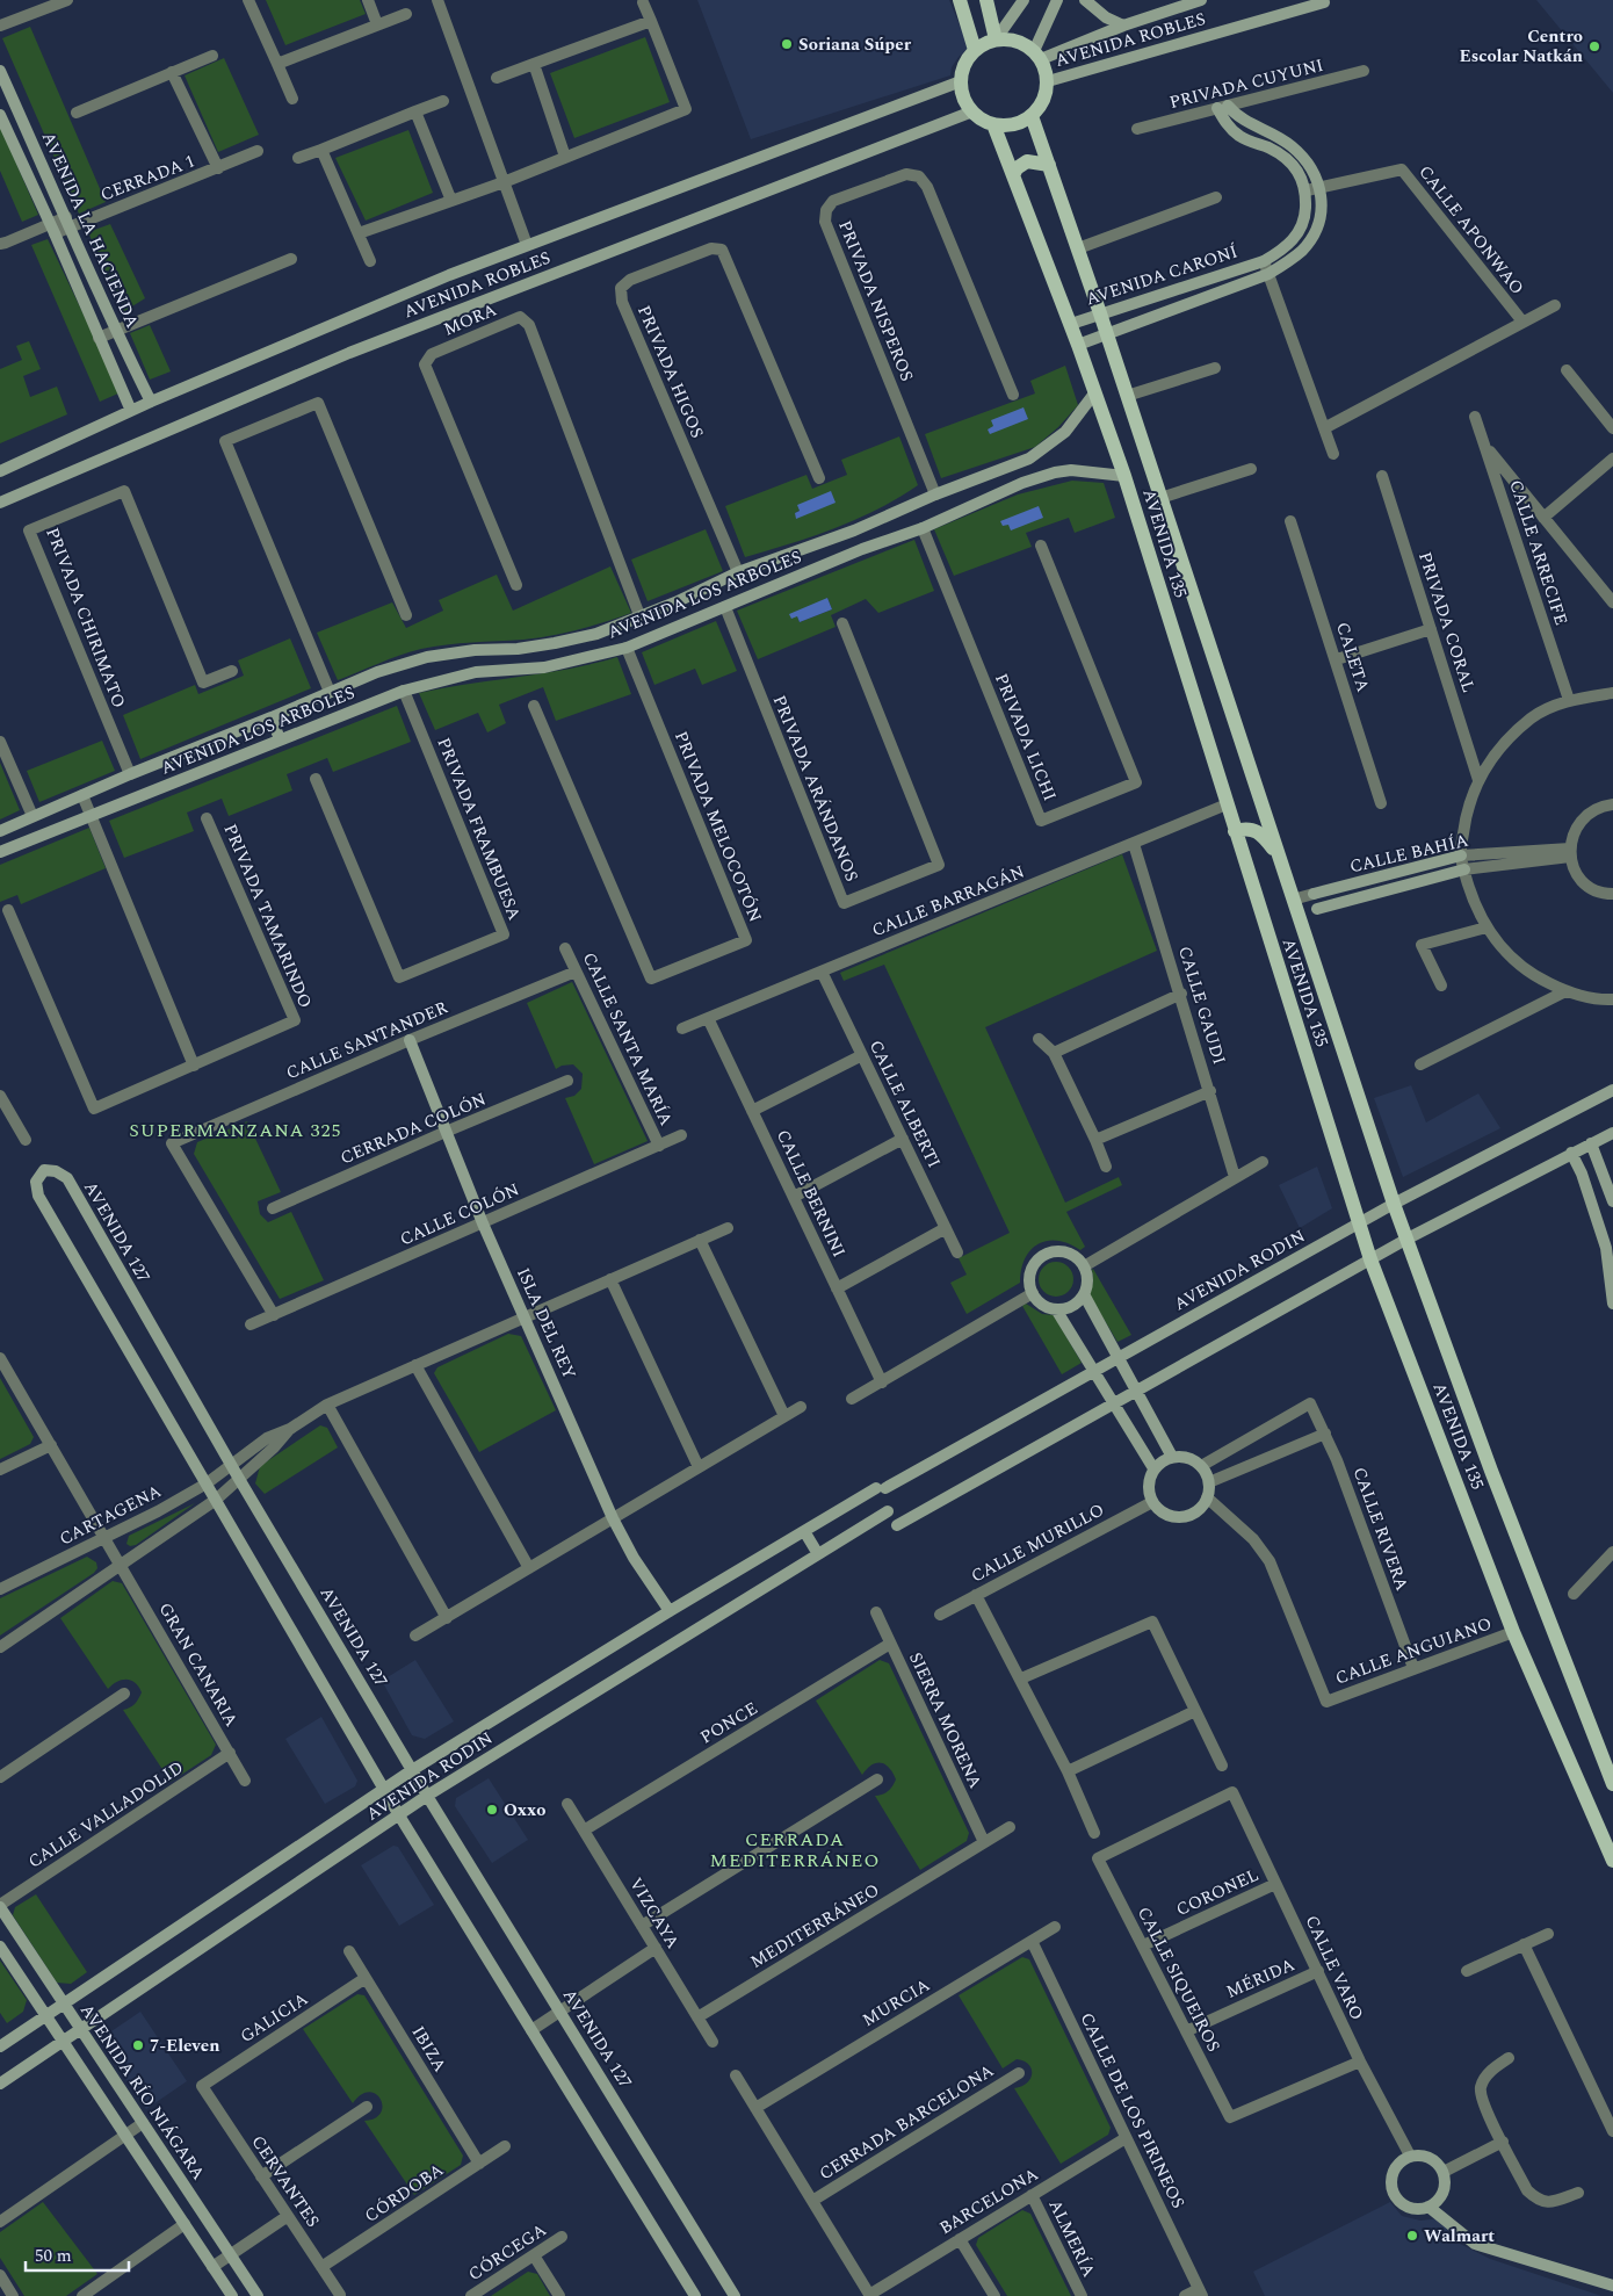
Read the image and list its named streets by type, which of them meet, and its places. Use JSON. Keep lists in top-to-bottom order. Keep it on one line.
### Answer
{"streets":{"main road":["AVENIDA 135"],"street":["AVENIDA ROBLES","PRIVADA CUYUNI","CERRADA 1","AVENIDA LA HACIENDA","CALLE APONWAO","AVENIDA CARONÍ","PRIVADA NISPEROS","MORA","PRIVADA HIGOS","CALLE ARRECIFE","AVENIDA LOS ARBOLES","PRIVADA CHIRIMATO","PRIVADA CORAL","CALETA","PRIVADA LICHI","PRIVADA ARÁNDANOS","PRIVADA MELOCOTÓN","PRIVADA FRAMBUESA","CALLE BAHÍA","CALLE BARRAGÁN","PRIVADA TAMARINDO","CALLE GAUDI","CALLE SANTA MARÍA","CALLE SANTANDER","CALLE ALBERTI","CERRADA COLÓN","CALLE BERNINI","CALLE COLÓN","AVENIDA 127","AVENIDA RODIN","ISLA DEL REY","CARTAGENA","CALLE RIVERA","CALLE MURILLO","CALLE ANGUIANO","GRAN CANARIA","SIERRA MORENA","PONCE","CALLE VALLADOLID","CORONEL","VIZCAYA","MEDITERRÁNEO","CALLE VARO","MÉRIDA","CALLE SIQUEIROS","MURCIA","GALICIA","IBIZA","AVENIDA RÍO NIÁGARA","CALLE DE LOS PIRINEOS","CERRADA BARCELONA","CERVANTES","CÓRDOBA","BARCELONA","ALMERÍA","CÓRCEGA"]},"crossings":[["AVENIDA ROBLES","AVENIDA LA HACIENDA"],["AVENIDA ROBLES","AVENIDA 135"],["CERRADA 1","AVENIDA LA HACIENDA"],["AVENIDA CARONÍ","AVENIDA 135"],["PRIVADA NISPEROS","AVENIDA LOS ARBOLES"],["MORA","AVENIDA LOS ARBOLES"],["PRIVADA HIGOS","AVENIDA LOS ARBOLES"],["AVENIDA 135","AVENIDA LOS ARBOLES"],["AVENIDA 135","CALLE BAHÍA"],["AVENIDA 135","CALLE BARRAGÁN"],["AVENIDA 135","AVENIDA RODIN"],["AVENIDA 135","CALLE ANGUIANO"],["AVENIDA LOS ARBOLES","PRIVADA CHIRIMATO"],["AVENIDA LOS ARBOLES","PRIVADA LICHI"],["AVENIDA LOS ARBOLES","PRIVADA ARÁNDANOS"],["AVENIDA LOS ARBOLES","PRIVADA MELOCOTÓN"],["AVENIDA LOS ARBOLES","PRIVADA FRAMBUESA"],["CALLE BARRAGÁN","CALLE GAUDI"],["CALLE BARRAGÁN","CALLE ALBERTI"],["CALLE BARRAGÁN","CALLE BERNINI"],["CALLE SANTA MARÍA","CALLE SANTANDER"],["CALLE SANTA MARÍA","CALLE COLÓN"],["CALLE SANTANDER","CALLE COLÓN"],["CALLE SANTANDER","ISLA DEL REY"],["CERRADA COLÓN","ISLA DEL REY"],["CALLE COLÓN","ISLA DEL REY"],["AVENIDA 127","AVENIDA RODIN"],["AVENIDA 127","CARTAGENA"],["AVENIDA RODIN","ISLA DEL REY"],["AVENIDA RODIN","AVENIDA RÍO NIÁGARA"],["CARTAGENA","GRAN CANARIA"],["CALLE RIVERA","CALLE MURILLO"],["CALLE RIVERA","CALLE ANGUIANO"],["CALLE MURILLO","CALLE ANGUIANO"],["GRAN CANARIA","CALLE VALLADOLID"],["SIERRA MORENA","PONCE"],["SIERRA MORENA","MEDITERRÁNEO"],["PONCE","VIZCAYA"],["CALLE VALLADOLID","AVENIDA RÍO NIÁGARA"],["CORONEL","CALLE VARO"],["CORONEL","CALLE SIQUEIROS"],["VIZCAYA","MEDITERRÁNEO"],["CALLE VARO","MÉRIDA"],["CALLE VARO","CALLE SIQUEIROS"],["MÉRIDA","CALLE SIQUEIROS"],["MURCIA","CALLE DE LOS PIRINEOS"],["GALICIA","IBIZA"],["GALICIA","CERVANTES"],["IBIZA","CÓRDOBA"],["CALLE DE LOS PIRINEOS","BARCELONA"],["CERVANTES","CÓRDOBA"],["BARCELONA","ALMERÍA"]],"districts":["SUPERMANZANA 325","CERRADA MEDITERRÁNEO"],"places":["Soriana Súper","Centro Escolar Natkán","Oxxo","7-Eleven","Walmart"],"scale_bar":"50 m"}
